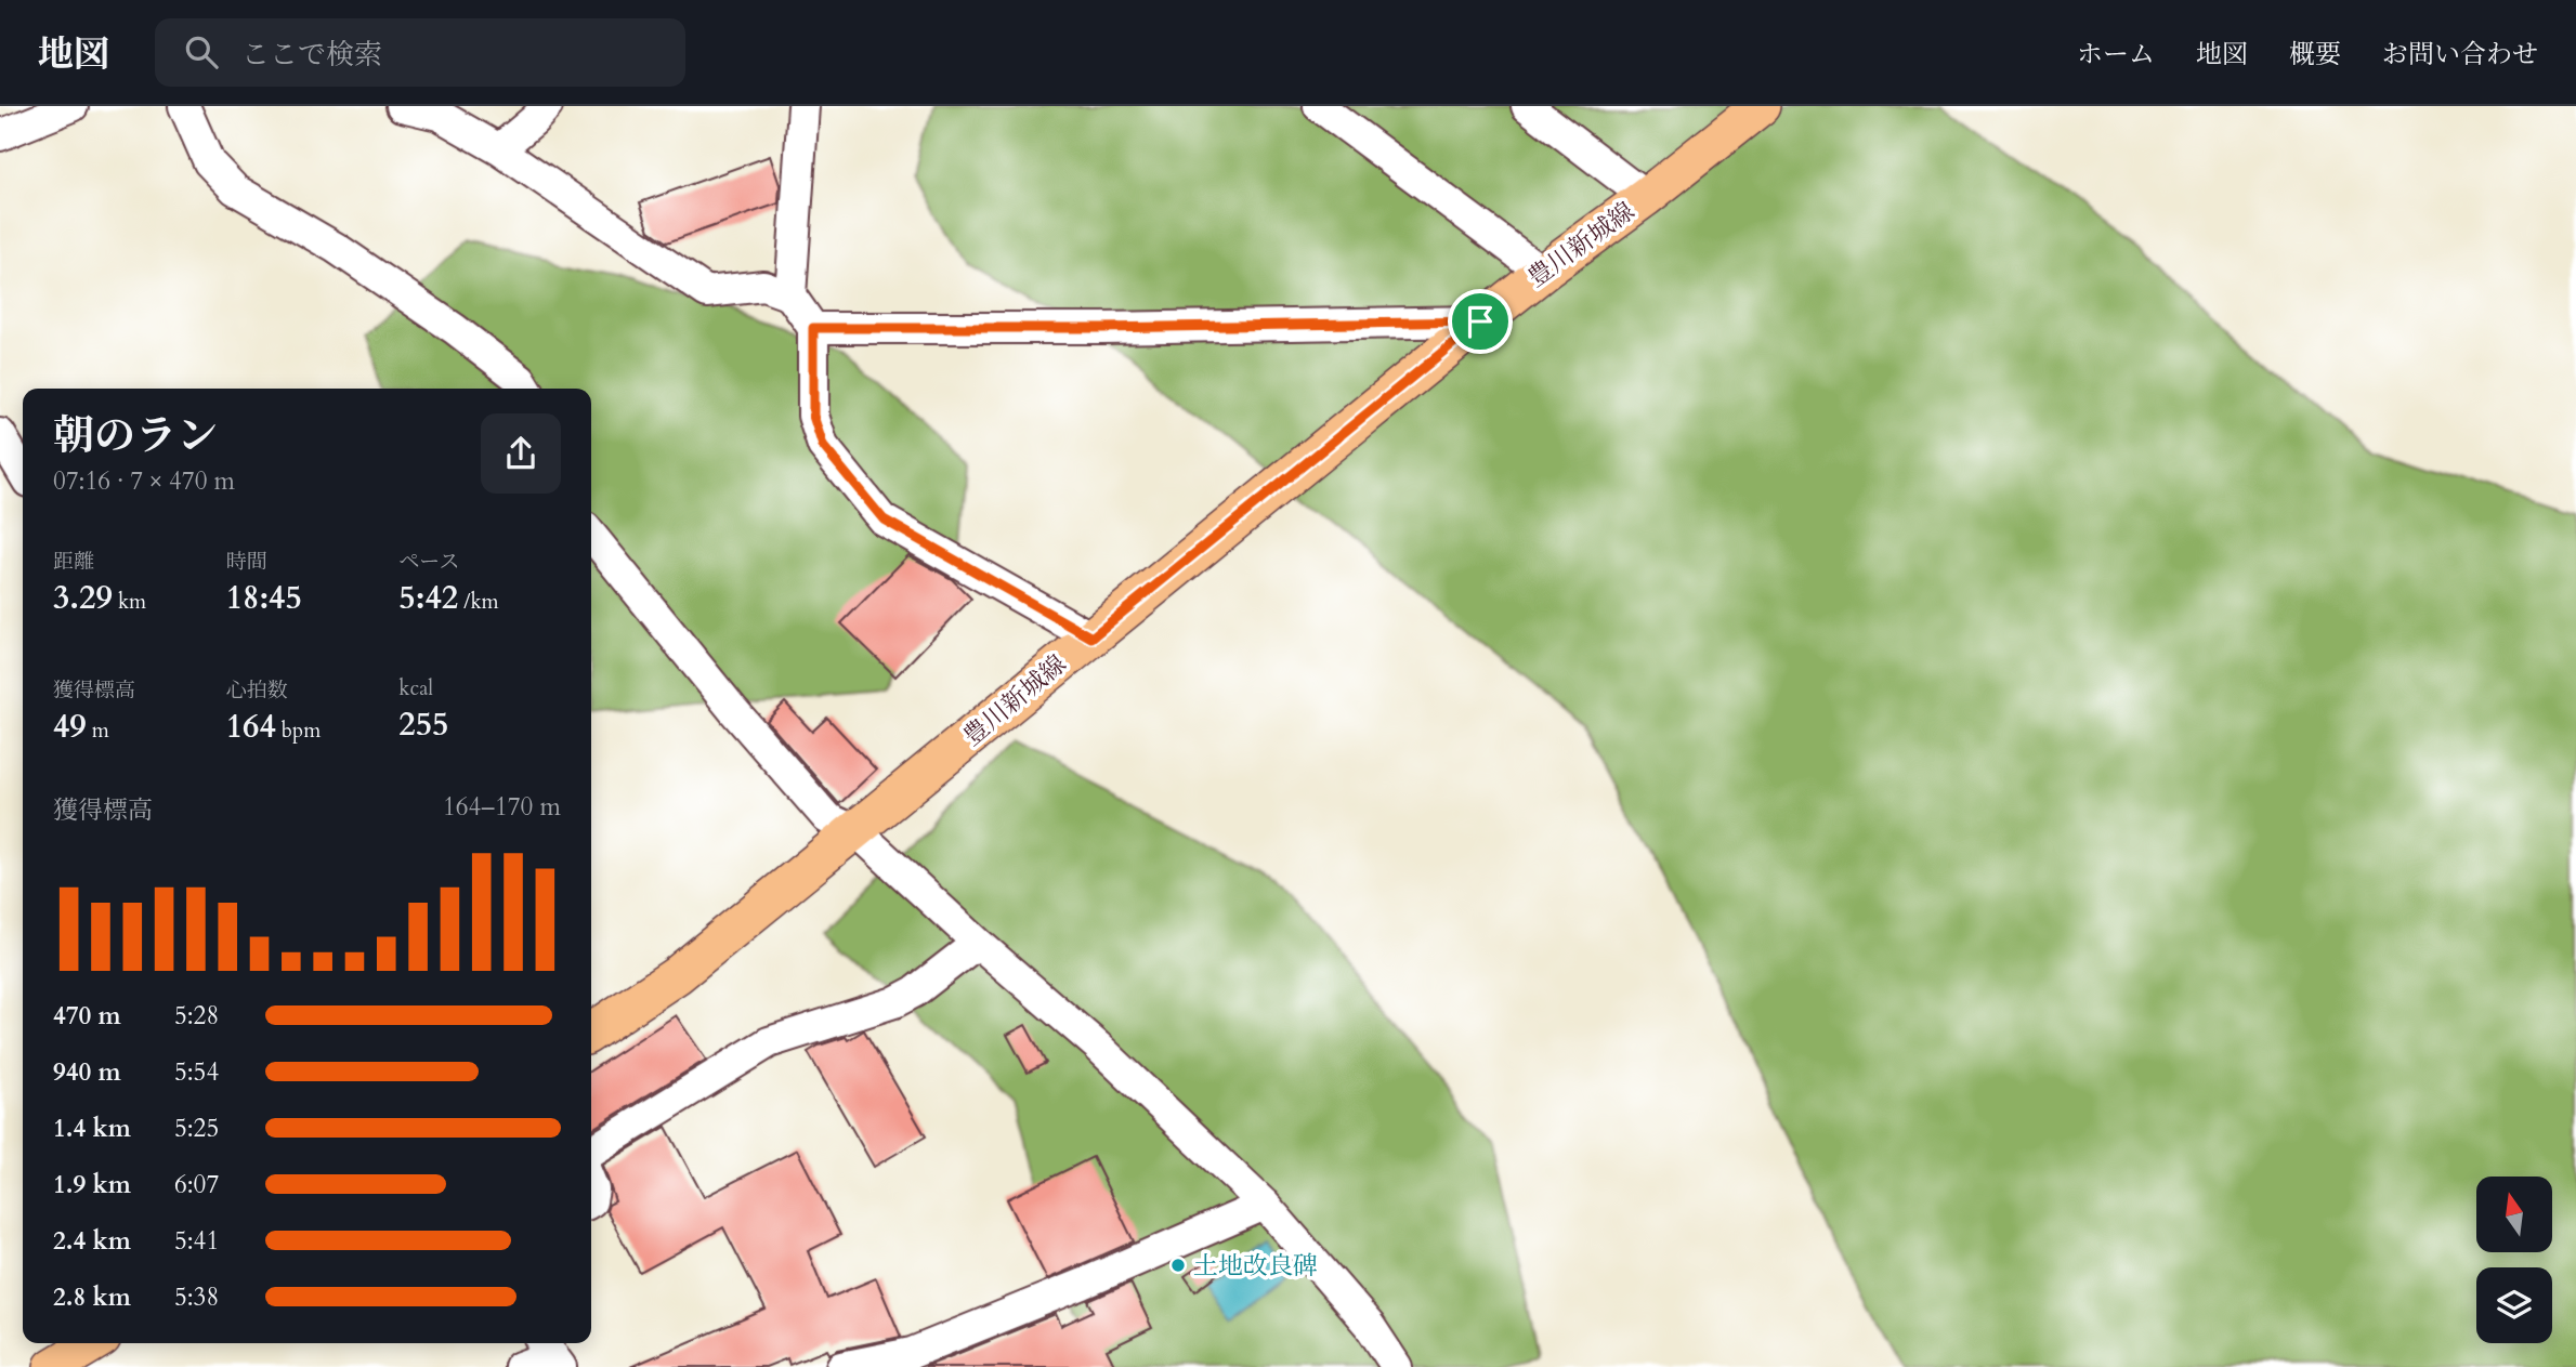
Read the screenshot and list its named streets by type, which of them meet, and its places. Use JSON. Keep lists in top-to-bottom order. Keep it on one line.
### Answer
{"streets":{"main road":["豊川新城線"]},"places":["土地改良碑"],"north":"top","page":{"header":"地図","search":"ここで検索","nav":["ホーム","地図","概要","お問い合わせ"],"heading":["朝のラン","07:16 · 7 × 470 m"],"stats":[["距離","3.29 km"],["時間","18:45"],["ペース","5:42 /km"],["獲得標高","49 m"],["心拍数","164 bpm"],["kcal","255"]],"chart":["獲得標高","164–170 m"],"list":[{"name":"470 m","note":"5:28"},{"name":"940 m","note":"5:54"},{"name":"1.4 km","note":"5:25"},{"name":"1.9 km","note":"6:07"},{"name":"2.4 km","note":"5:41"},{"name":"2.8 km","note":"5:38"}]}}
